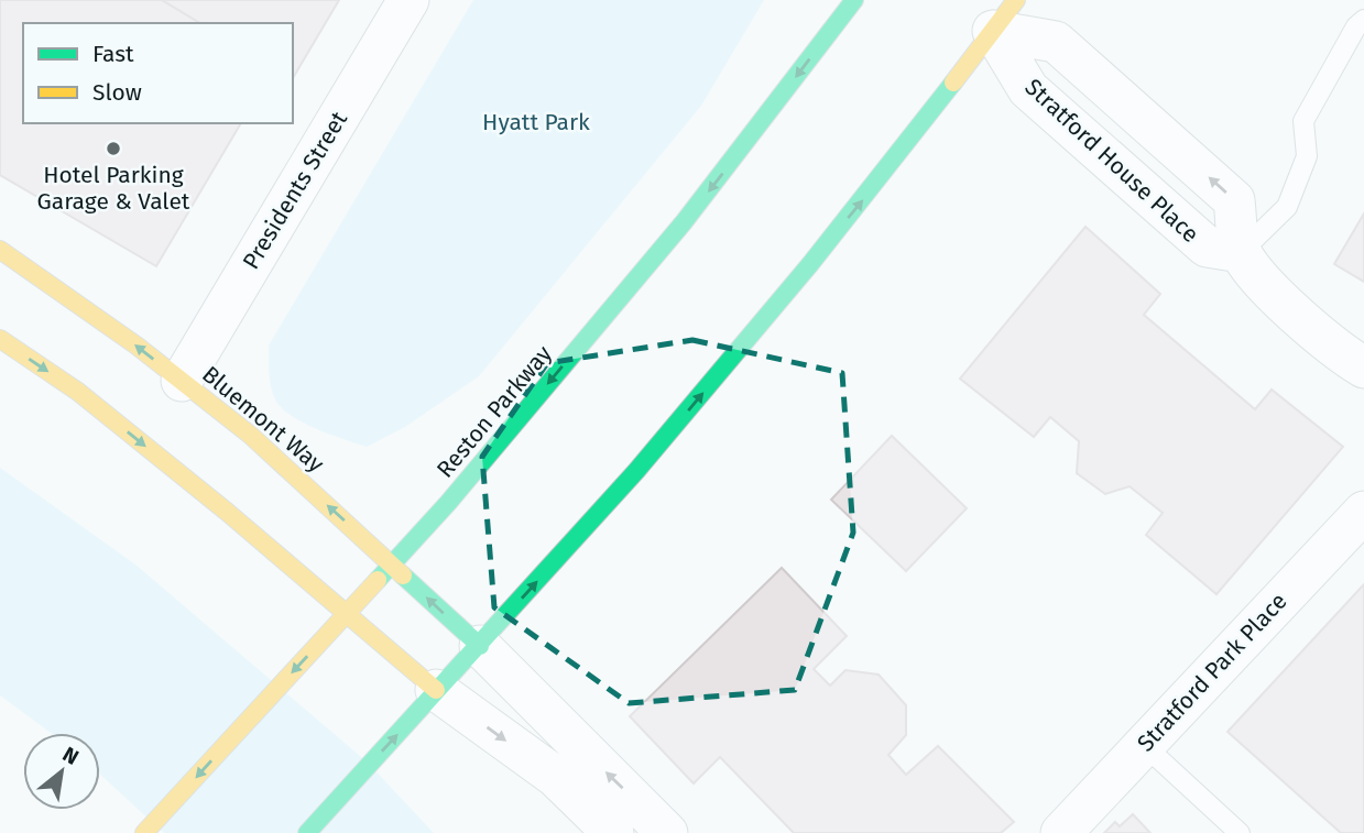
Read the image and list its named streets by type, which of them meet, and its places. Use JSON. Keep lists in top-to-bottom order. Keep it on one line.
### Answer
{"streets":{"main road":["Reston Parkway","Bluemont Way"],"street":["Stratford House Place","Presidents Street","Stratford Park Place"]},"crossings":[["Presidents Street","Bluemont Way"],["Reston Parkway","Bluemont Way"]],"parks":["Hyatt Park"],"places":["Hotel Parking Garage & Valet"],"legend":["Fast","Slow"],"north":"top right"}
